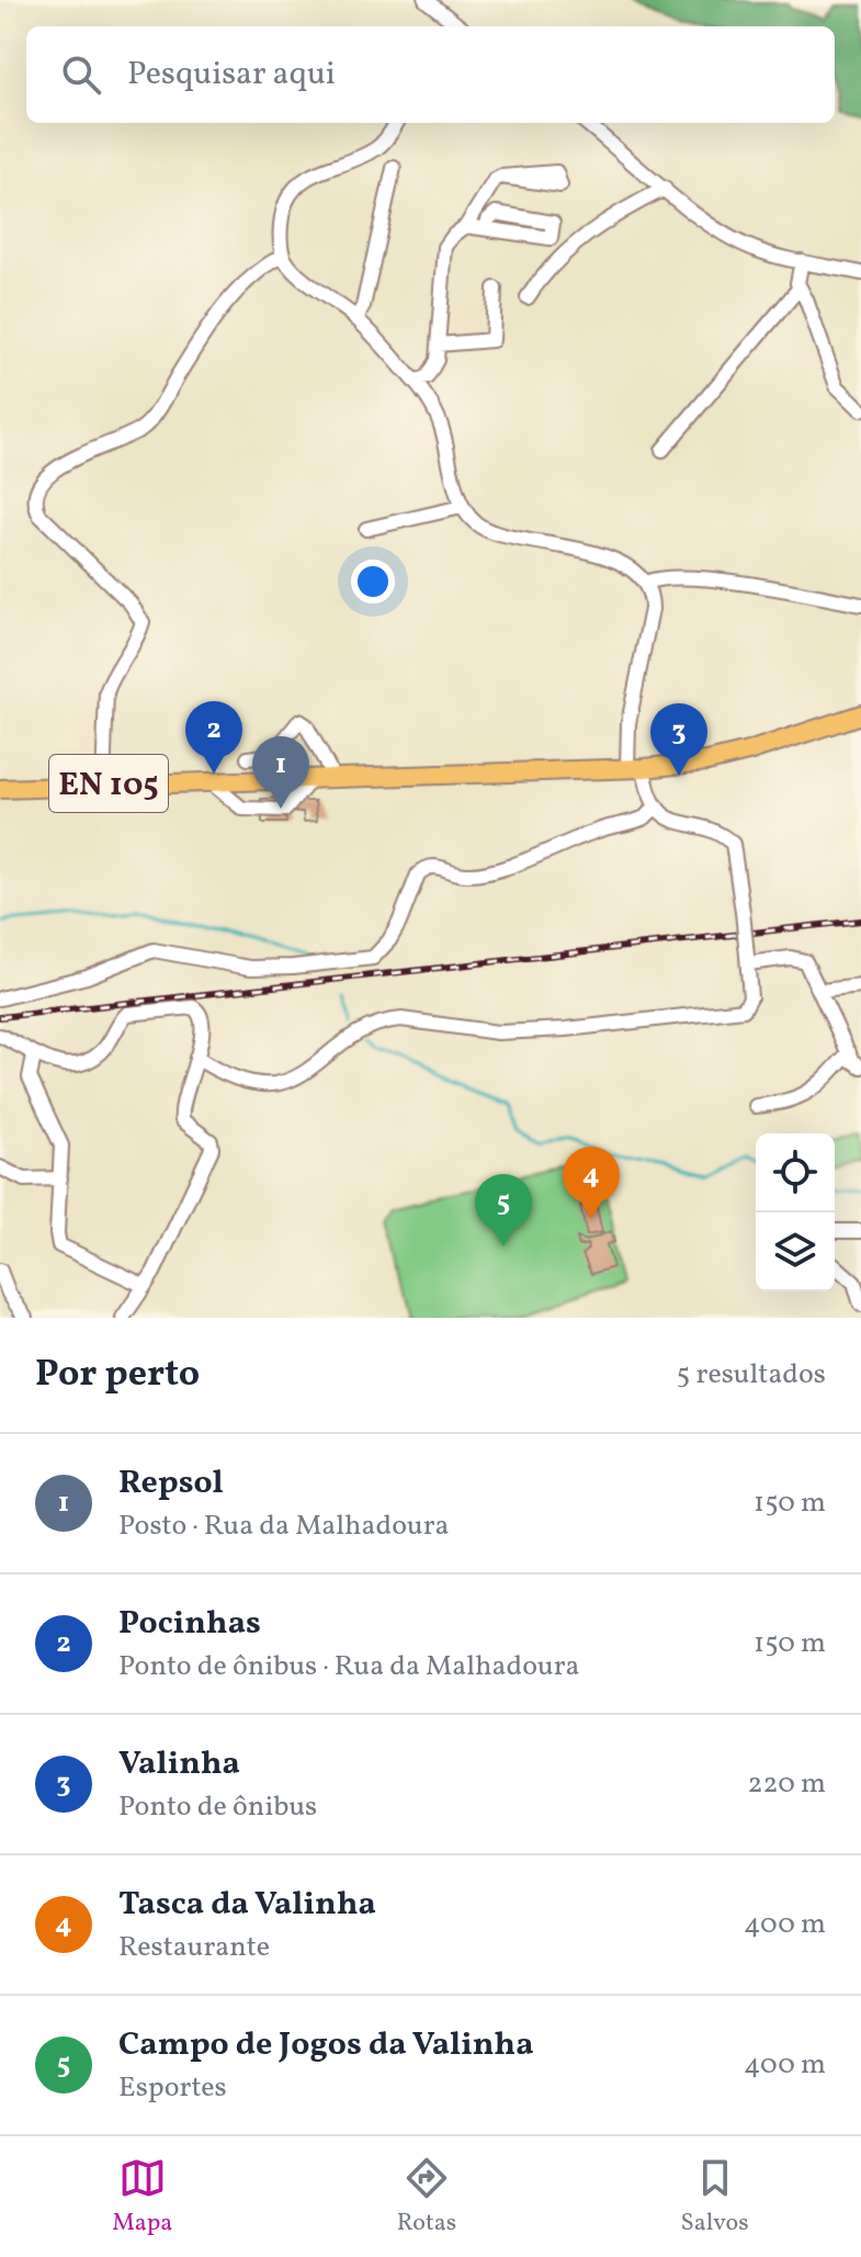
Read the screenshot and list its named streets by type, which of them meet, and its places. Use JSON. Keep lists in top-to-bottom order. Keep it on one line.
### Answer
{"streets":{"main road":["EN 105"]},"page":{"search":"Pesquisar aqui","pins":["2","3","1","4","5"],"heading":["Por perto","5 resultados"],"list":[{"mark":"1","name":"Repsol","note":"Posto · Rua da Malhadoura","value":"150 m"},{"mark":"2","name":"Pocinhas","note":"Ponto de ônibus · Rua da Malhadoura","value":"150 m"},{"mark":"3","name":"Valinha","note":"Ponto de ônibus","value":"220 m"},{"mark":"4","name":"Tasca da Valinha","note":"Restaurante","value":"400 m"},{"mark":"5","name":"Campo de Jogos da Valinha","note":"Esportes","value":"400 m"}],"nav":["Mapa","Rotas","Salvos"]}}
